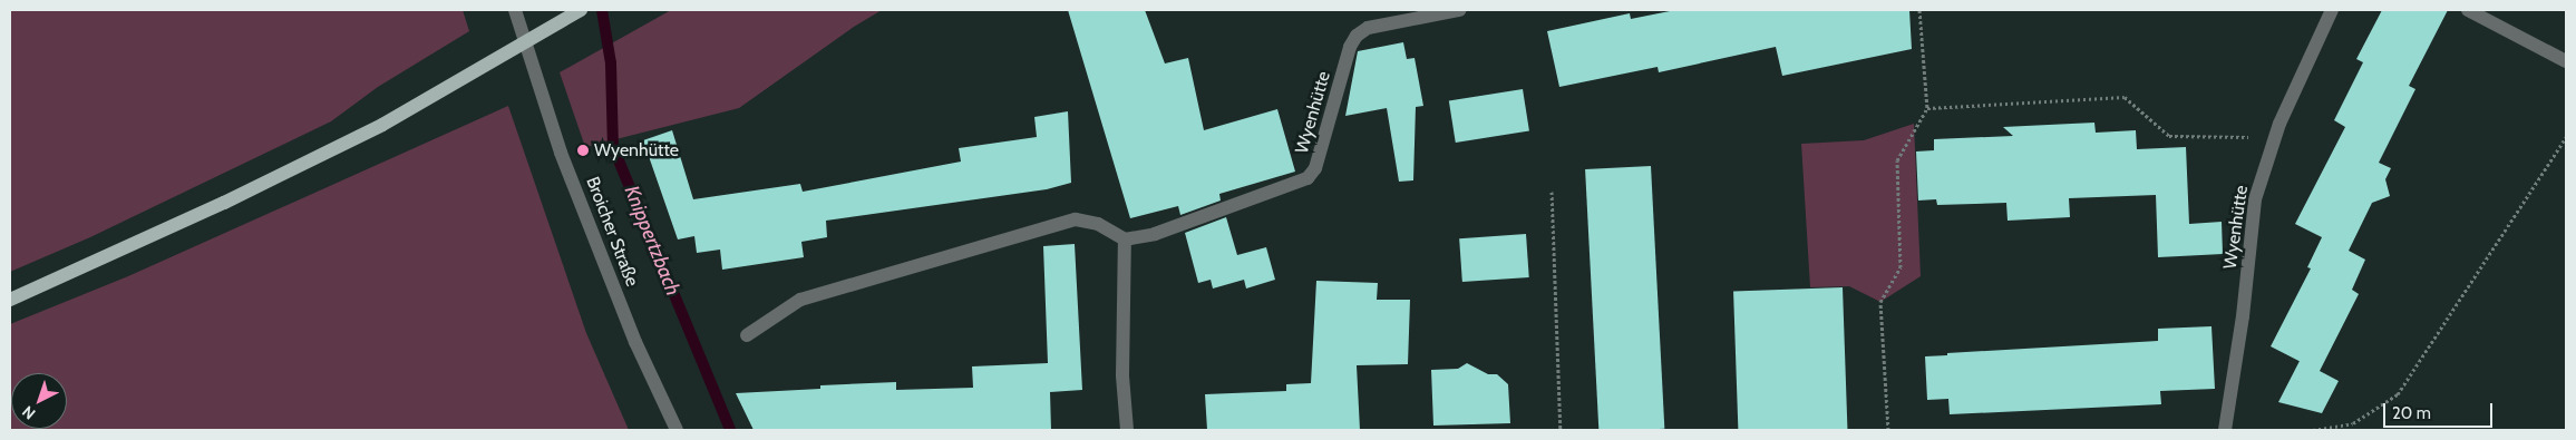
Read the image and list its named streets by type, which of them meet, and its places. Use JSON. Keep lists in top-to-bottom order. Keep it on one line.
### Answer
{"streets":{"street":["Wyenhütte","Broicher Straße"]},"water":["Knippertzbach"],"places":["Wyenhütte"],"scale_bar":"20 m","north":"bottom left"}
